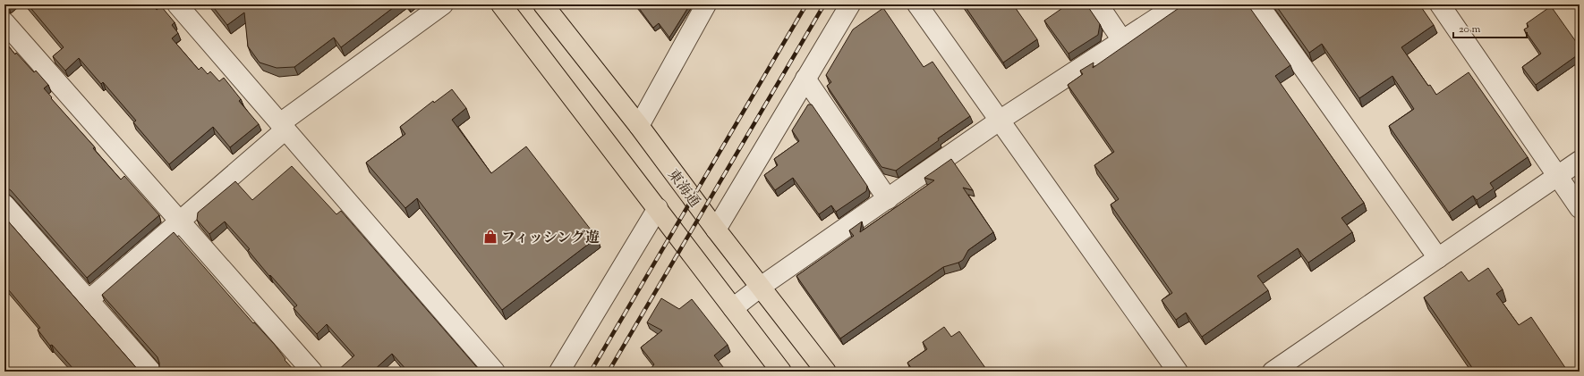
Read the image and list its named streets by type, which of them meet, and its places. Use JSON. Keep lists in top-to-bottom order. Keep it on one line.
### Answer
{"streets":{"main road":["東海通"]},"places":{"shop":["フィッシング遊"]},"scale_bar":"20 m"}
